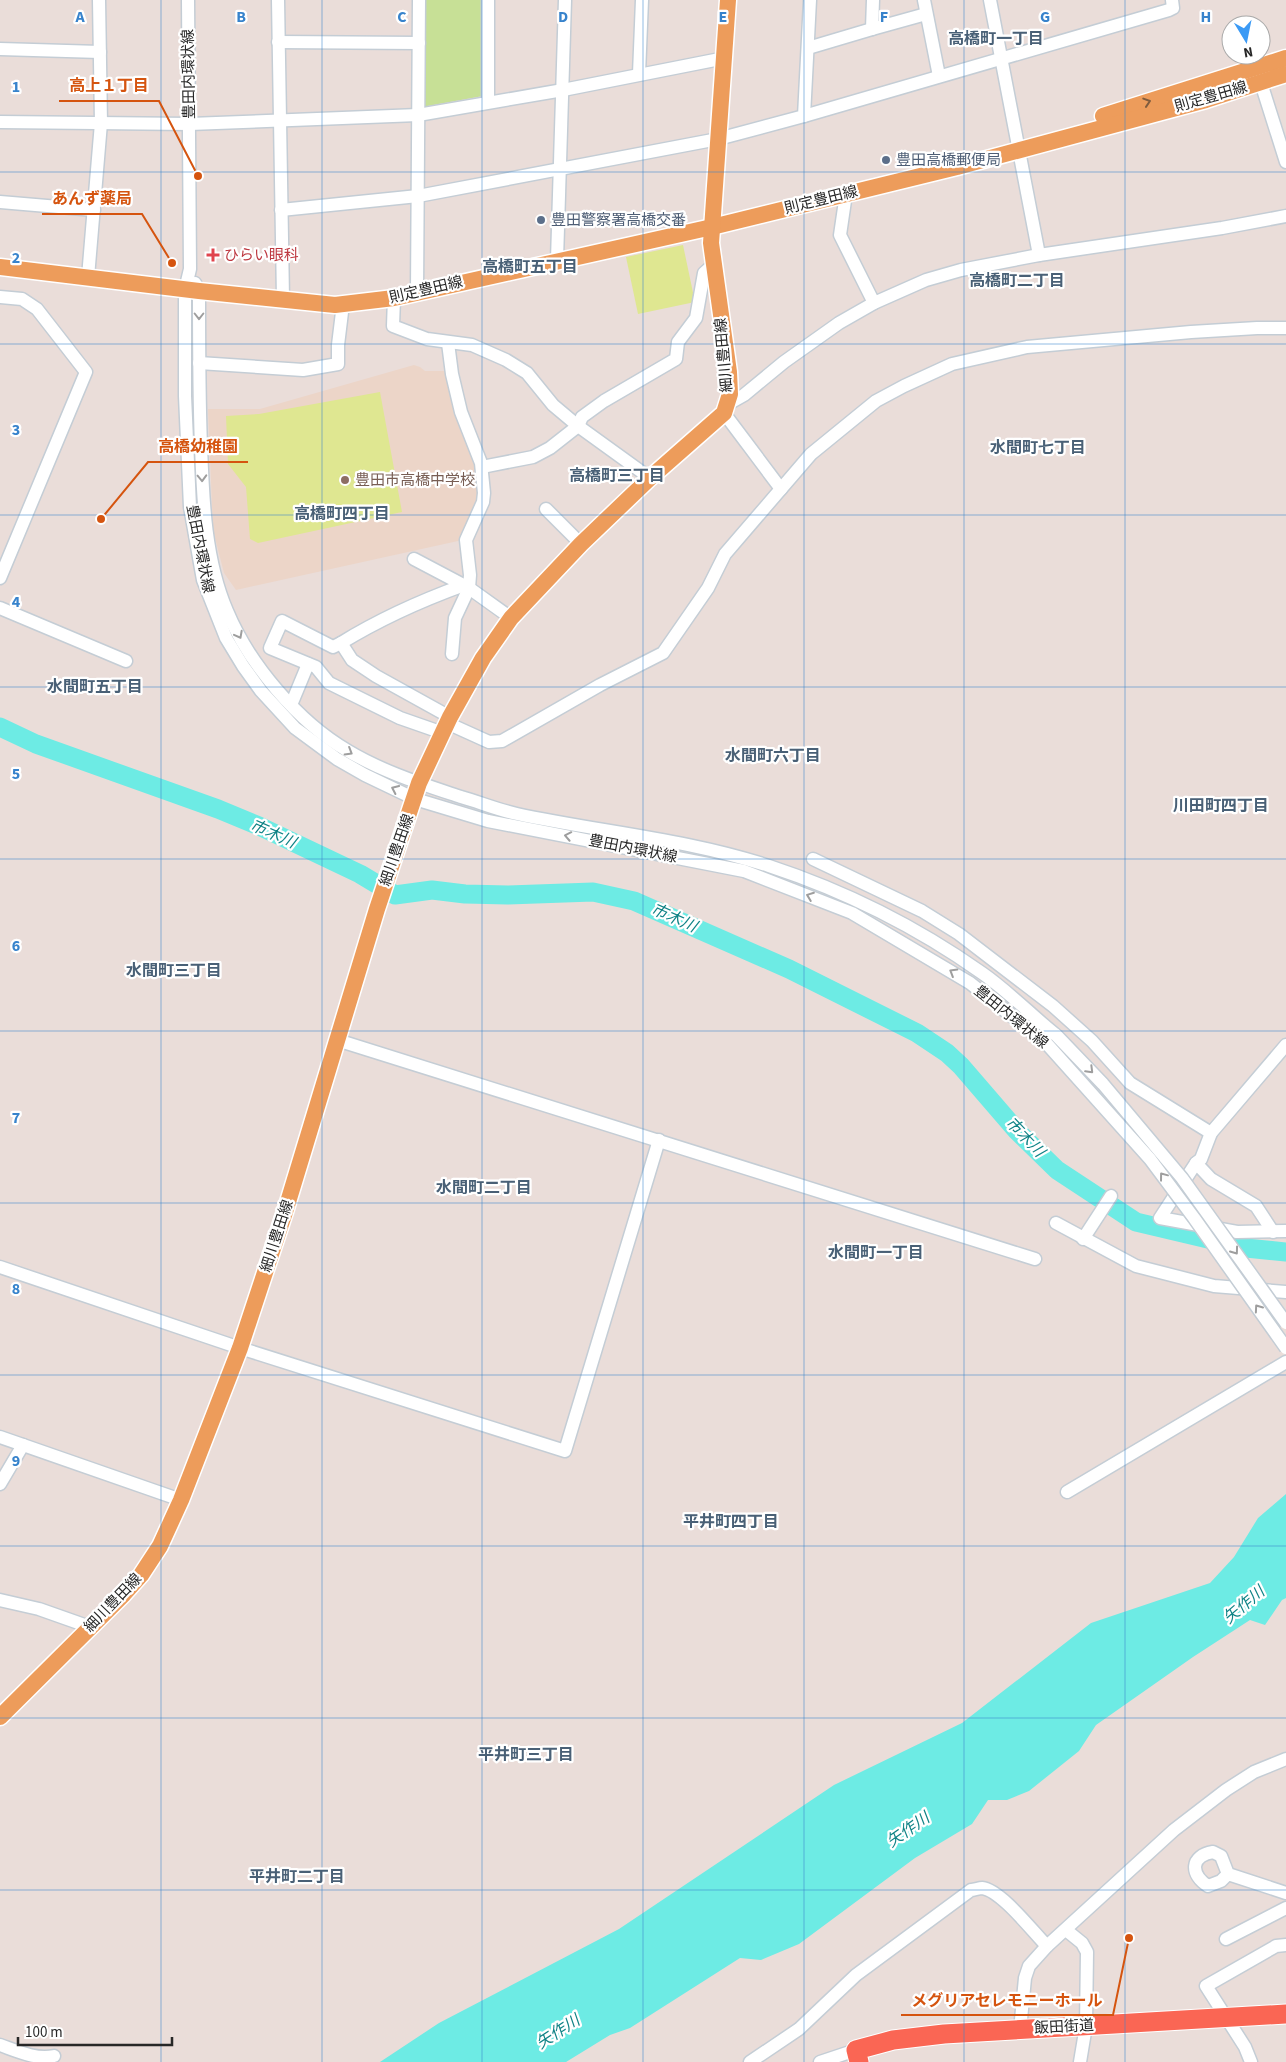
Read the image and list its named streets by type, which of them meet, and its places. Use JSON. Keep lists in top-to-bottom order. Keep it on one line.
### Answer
{"streets":{"highway":["飯田街道"],"main road":["則定豊田線","細川豊田線"],"street":["豊田内環状線"]},"crossings":[["豊田内環状線","則定豊田線"],["豊田内環状線","細川豊田線"],["則定豊田線","細川豊田線"]],"districts":["高橋町一丁目","高橋町五丁目","高橋町二丁目","水間町七丁目","高橋町三丁目","高橋町四丁目","水間町五丁目","水間町六丁目","川田町四丁目","水間町三丁目","水間町二丁目","水間町一丁目","平井町四丁目","平井町三丁目","平井町二丁目"],"water":["市木川","矢作川"],"places":{"other":["豊田高橋郵便局","高上１丁目","豊田警察署高橋交番","あんず薬局","豊田市高橋中学校","高橋幼稚園","メグリアセレモニーホール"],"health":["ひらい眼科"]},"scale_bar":"100 m","north":"bottom","grid":{"columns":["A","B","C","D","E","F","G","H"],"rows":["1","2","3","4","5","6","7","8","9"]}}
